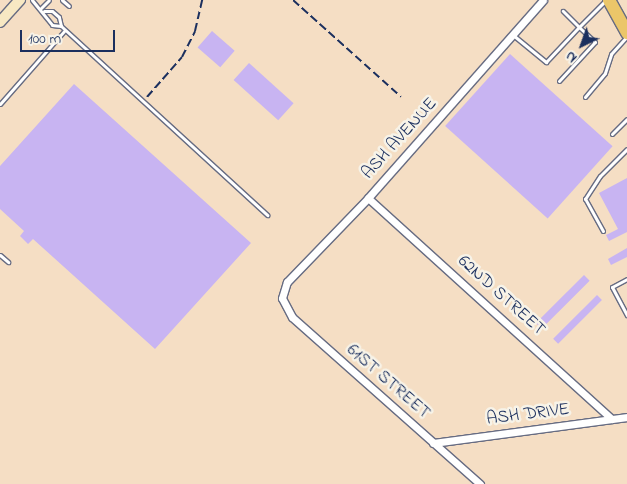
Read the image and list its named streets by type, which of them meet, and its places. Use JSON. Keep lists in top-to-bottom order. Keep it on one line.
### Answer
{"streets":{"street":["ASH AVENUE","62ND STREET","61ST STREET","ASH DRIVE"]},"crossings":[["ASH AVENUE","62ND STREET"],["ASH AVENUE","61ST STREET"],["62ND STREET","ASH DRIVE"],["61ST STREET","ASH DRIVE"]],"scale_bar":"100 m","north":"bottom left"}
